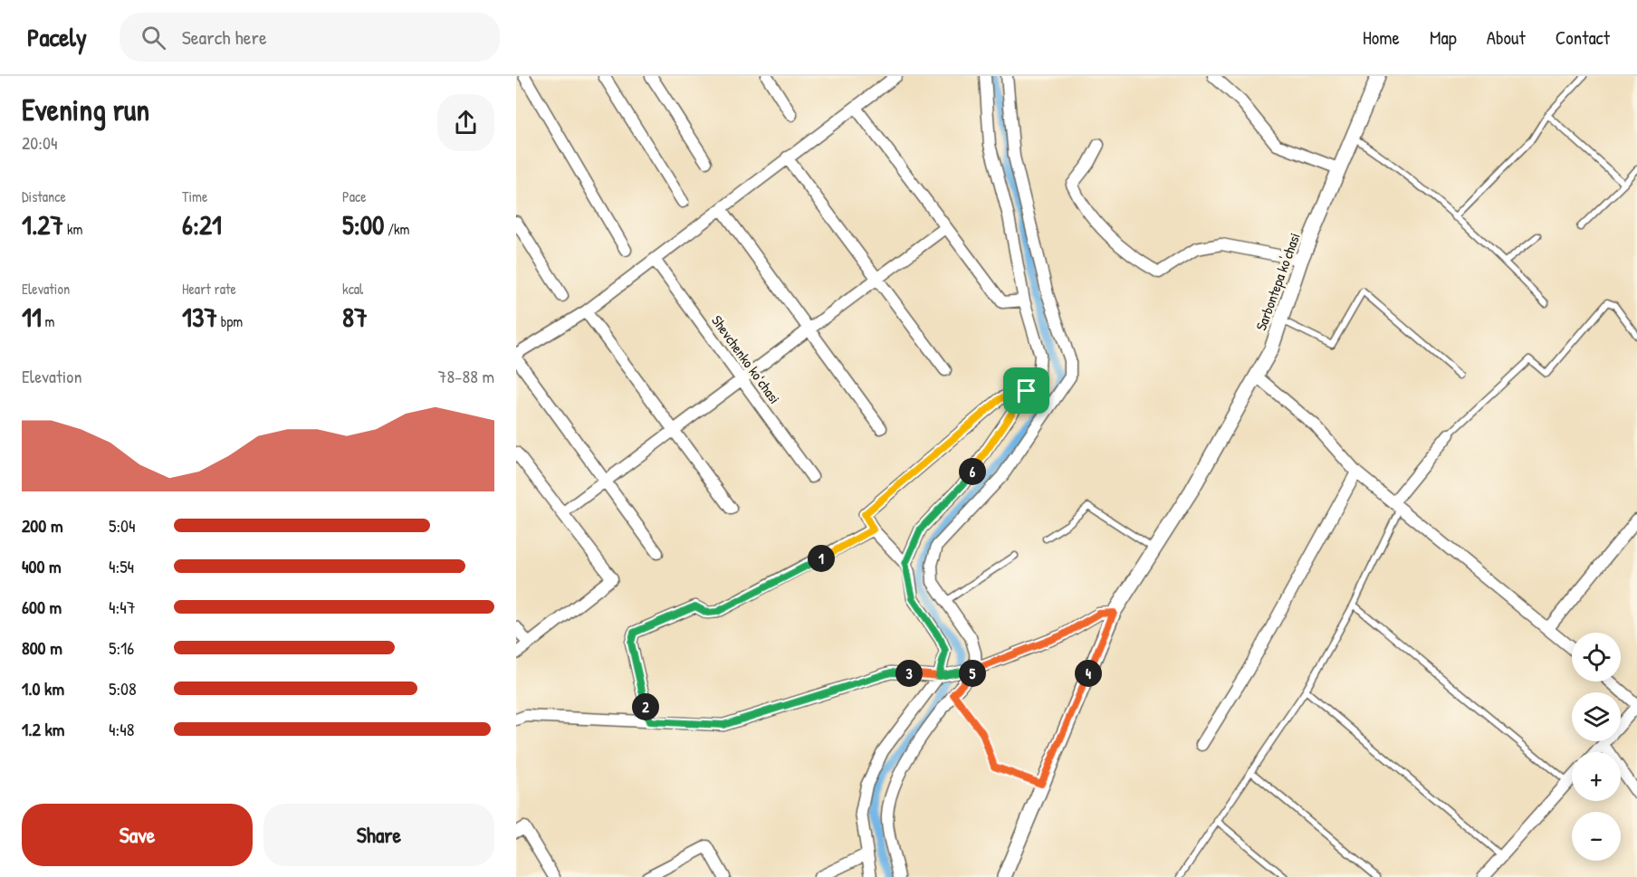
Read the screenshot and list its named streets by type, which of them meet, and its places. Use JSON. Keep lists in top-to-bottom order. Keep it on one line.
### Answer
{"streets":{"street":["Sarbontepa ko'chasi","Shevchenko koʻchasi"]},"page":{"header":"Pacely","search":"Search here","nav":["Home","Map","About","Contact"],"heading":["Evening run","20:04"],"stats":[["Distance","1.27 km"],["Time","6:21"],["Pace","5:00 /km"],["Elevation","11 m"],["Heart rate","137 bpm"],["kcal","87"]],"chart":["Elevation","78–88 m"],"pins":["6","1","3","4","5","2"],"list":[{"name":"200 m","note":"5:04"},{"name":"400 m","note":"4:54"},{"name":"600 m","note":"4:47"},{"name":"800 m","note":"5:16"},{"name":"1.0 km","note":"5:08"},{"name":"1.2 km","note":"4:48"}],"map_buttons":["+","−"],"buttons":["Save","Share"]}}
